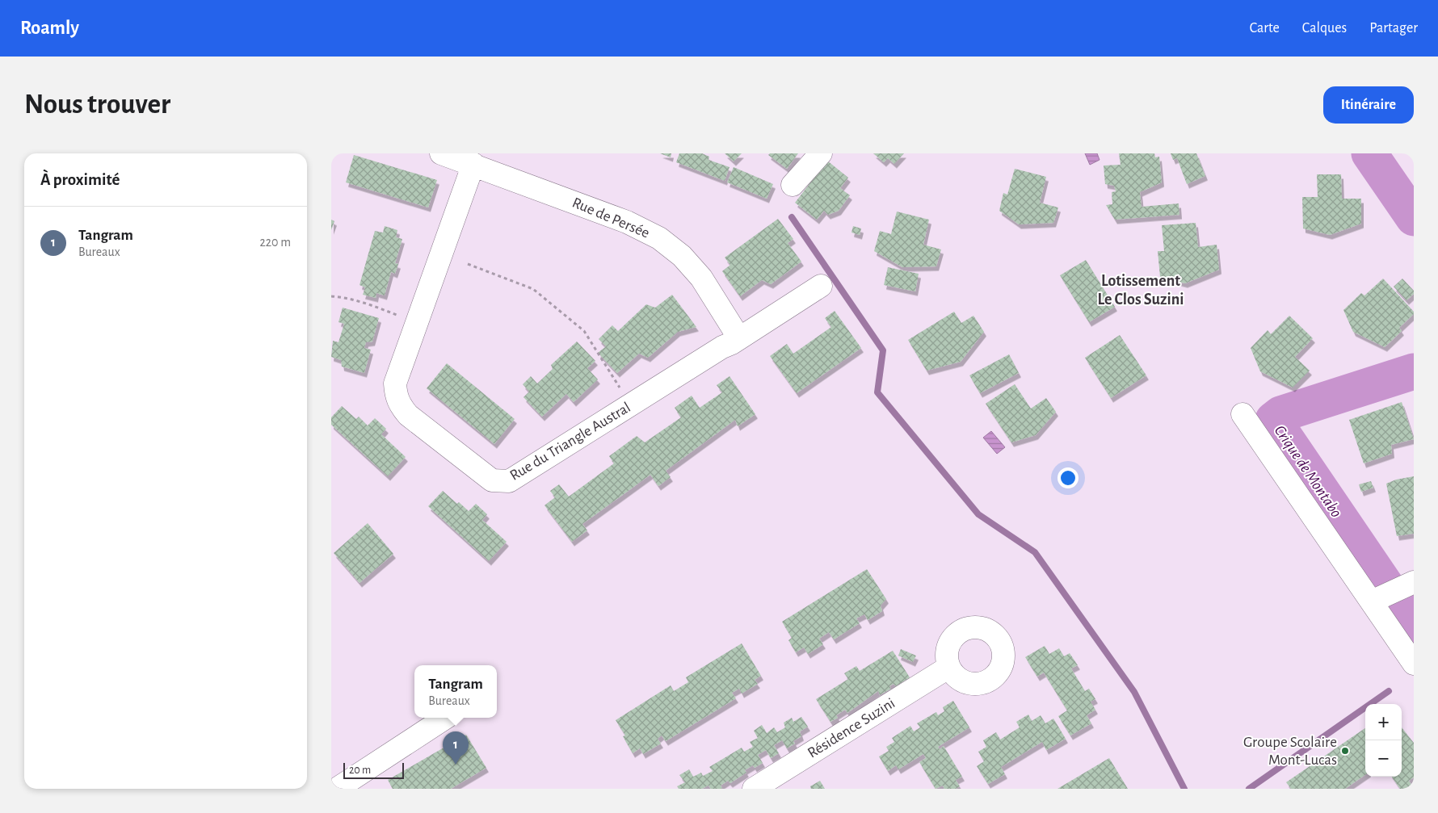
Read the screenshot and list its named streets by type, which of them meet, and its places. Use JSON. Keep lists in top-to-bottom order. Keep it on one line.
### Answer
{"streets":{"street":["Rue de Persée","Rue du Triangle Austral","Résidence Suzini"]},"crossings":[["Rue de Persée","Rue du Triangle Austral"]],"districts":["Lotissement Le Clos Suzini"],"water":["Crique de Montabo"],"places":["Groupe Scolaire Mont-Lucas"],"scale_bar":"20 m","page":{"header":"Roamly","nav":["Carte","Calques","Partager"],"buttons":"Itinéraire","title":"Nous trouver","heading":"À proximité","list":[{"mark":"1","name":"Tangram","note":"Bureaux","value":"220 m"}],"popup":["Tangram","Bureaux"],"map_buttons":["+","−"],"pins":"1","scale":"20 m"}}
